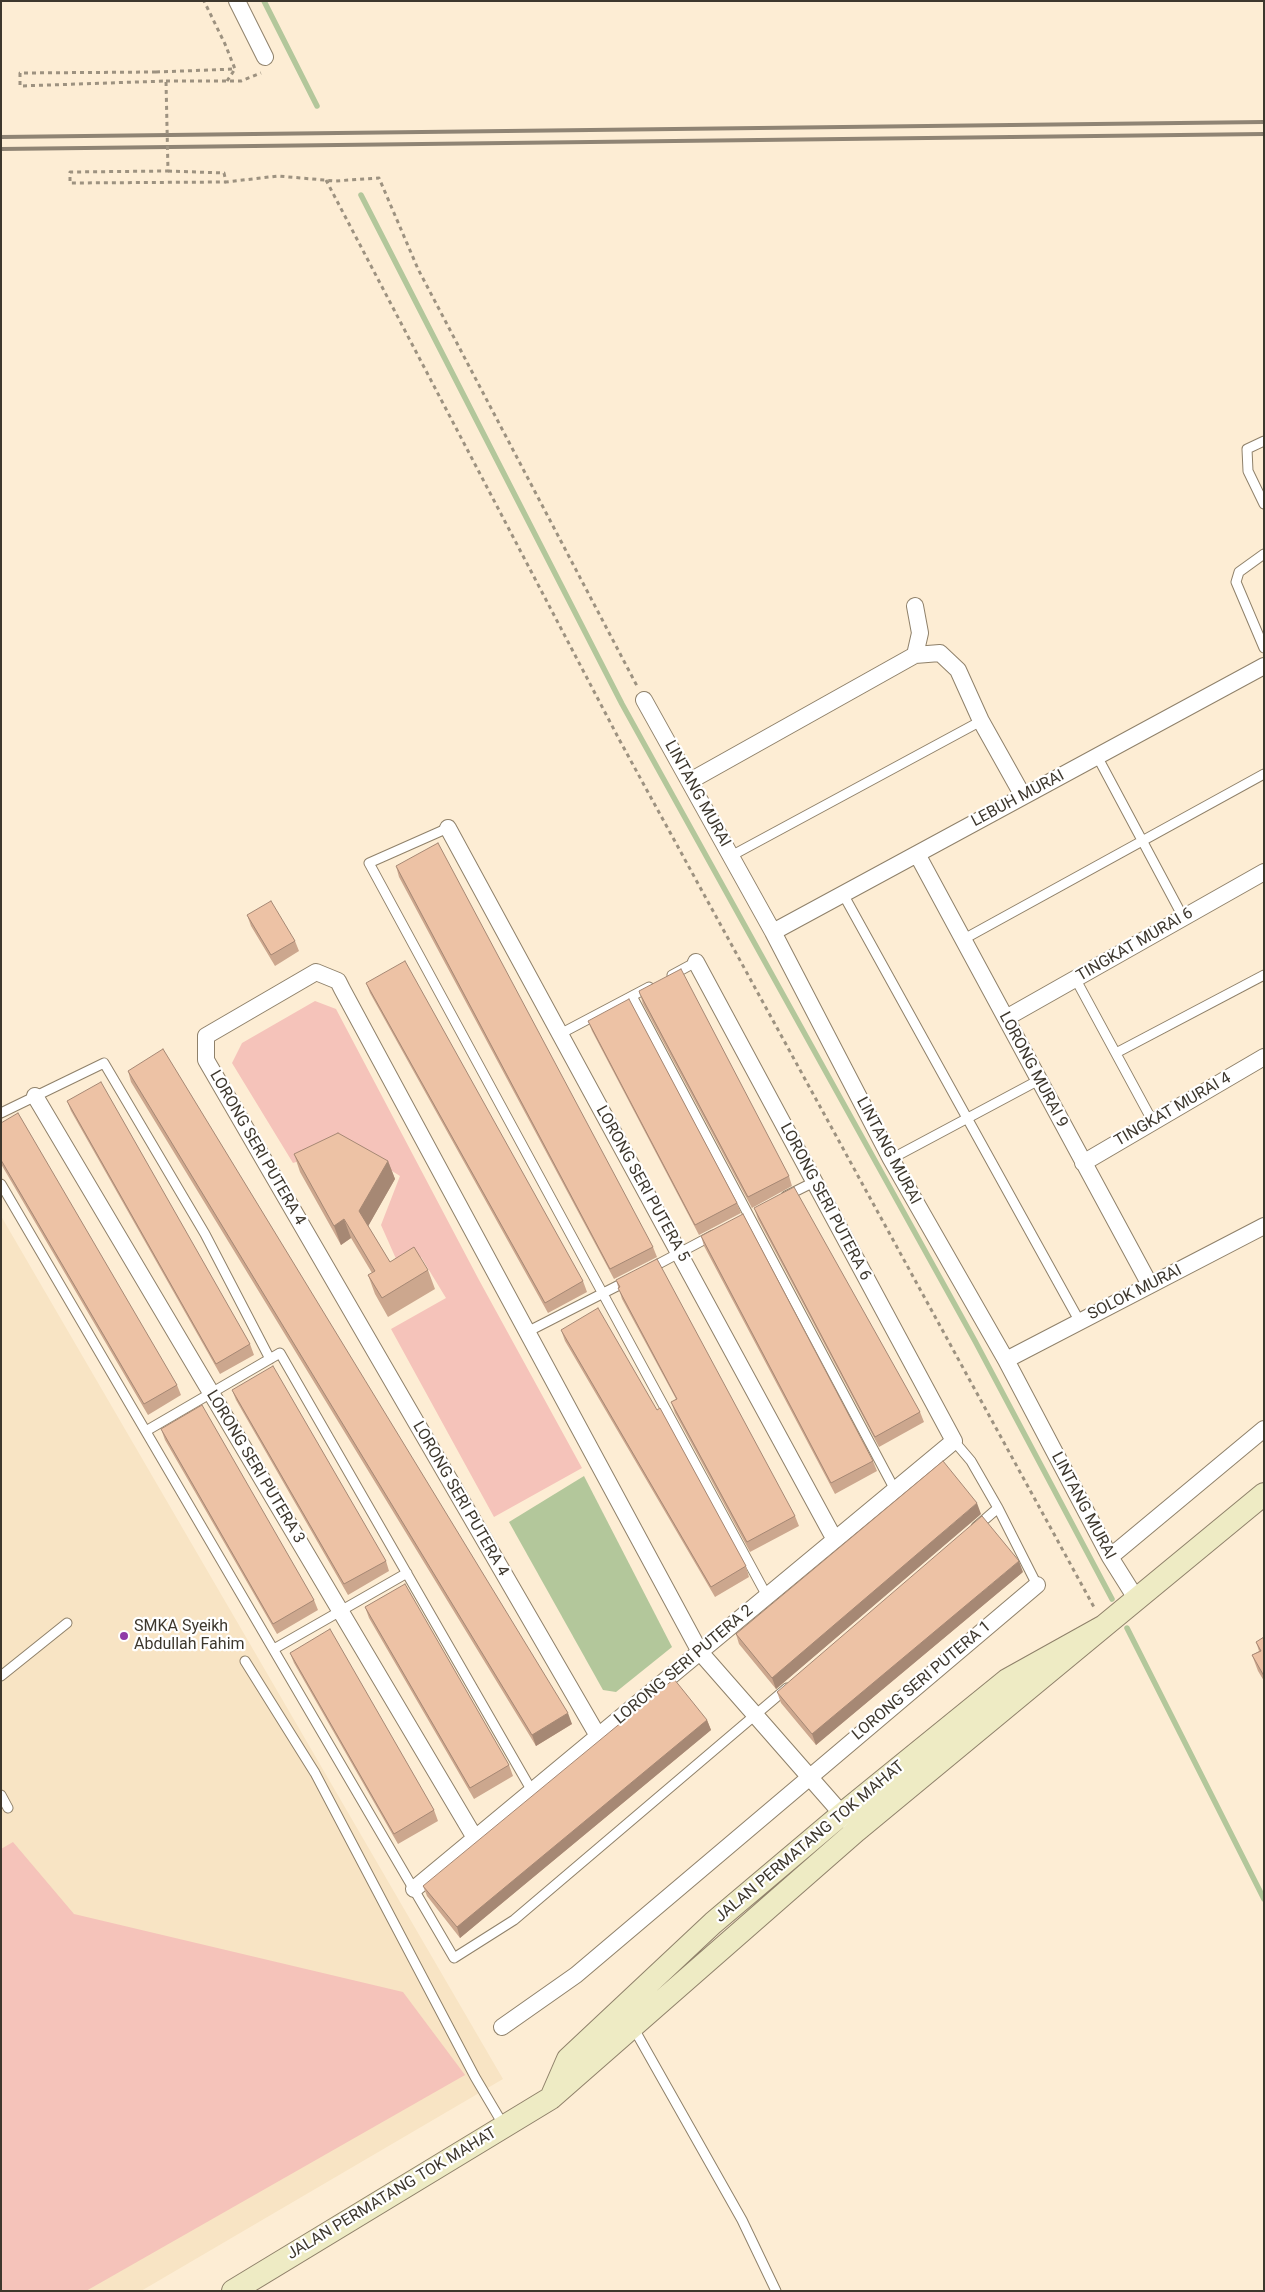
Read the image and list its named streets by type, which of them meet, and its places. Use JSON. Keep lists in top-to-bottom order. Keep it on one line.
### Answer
{"streets":{"street":["LINTANG MURAI","LEBUH MURAI","TINGKAT MURAI 6","LORONG MURAI 9","TINGKAT MURAI 4","LORONG SERI PUTERA 4","LORONG SERI PUTERA 5","LORONG SERI PUTERA 6","SOLOK MURAI","LORONG SERI PUTERA 3","LORONG SERI PUTERA 2","LORONG SERI PUTERA 1","JALAN PERMATANG TOK MAHAT"]},"crossings":[["LINTANG MURAI","LEBUH MURAI"],["LINTANG MURAI","SOLOK MURAI"],["LINTANG MURAI","JALAN PERMATANG TOK MAHAT"],["LEBUH MURAI","LORONG MURAI 9"],["TINGKAT MURAI 6","LORONG MURAI 9"],["LORONG MURAI 9","TINGKAT MURAI 4"],["LORONG MURAI 9","SOLOK MURAI"],["LORONG SERI PUTERA 4","LORONG SERI PUTERA 2"],["LORONG SERI PUTERA 4","LORONG SERI PUTERA 1"],["LORONG SERI PUTERA 4","JALAN PERMATANG TOK MAHAT"],["LORONG SERI PUTERA 5","LORONG SERI PUTERA 2"],["LORONG SERI PUTERA 6","LORONG SERI PUTERA 2"],["LORONG SERI PUTERA 3","LORONG SERI PUTERA 2"]],"places":["SMKA Syeikh Abdullah Fahim"]}
